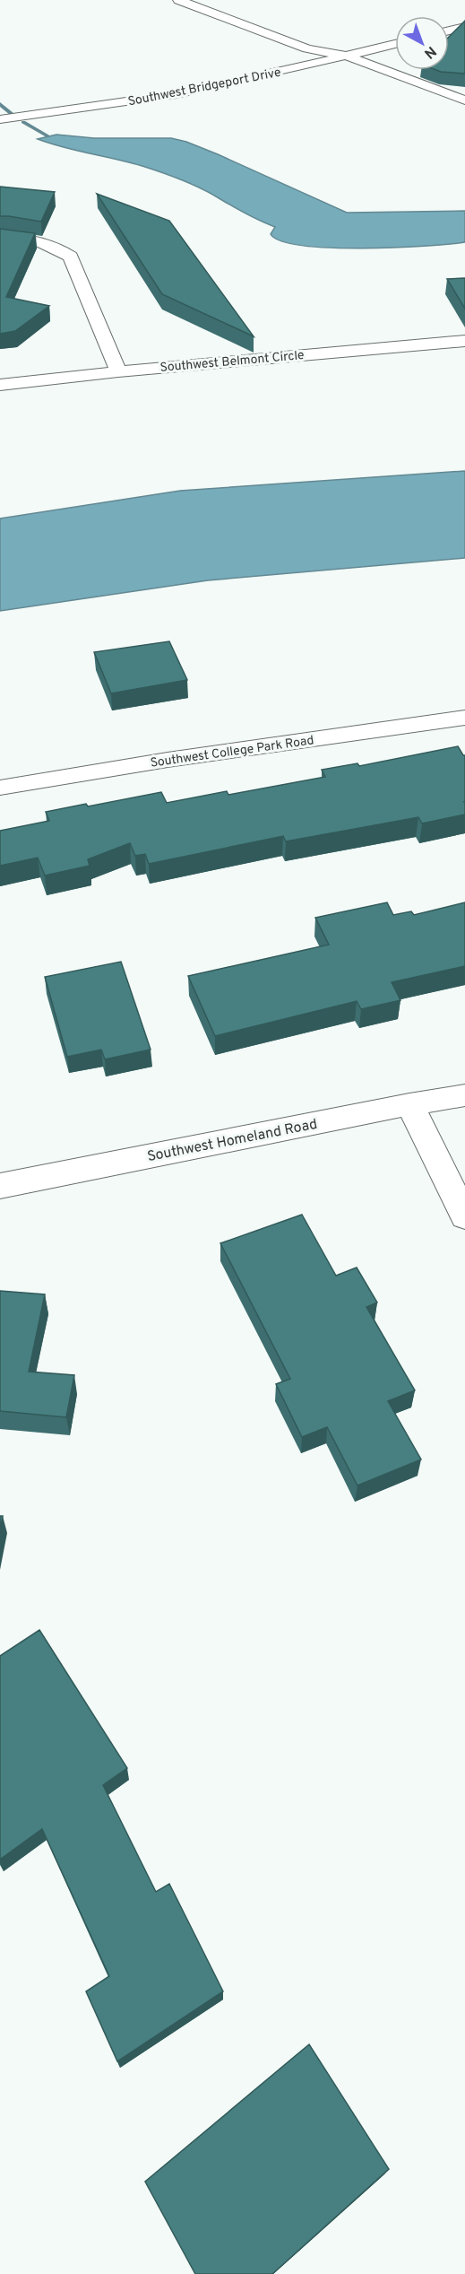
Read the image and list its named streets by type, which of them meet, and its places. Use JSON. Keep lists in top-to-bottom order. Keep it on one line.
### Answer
{"streets":{"street":["Southwest Bridgeport Drive","Southwest Belmont Circle","Southwest College Park Road","Southwest Homeland Road"]},"north":"bottom right"}
